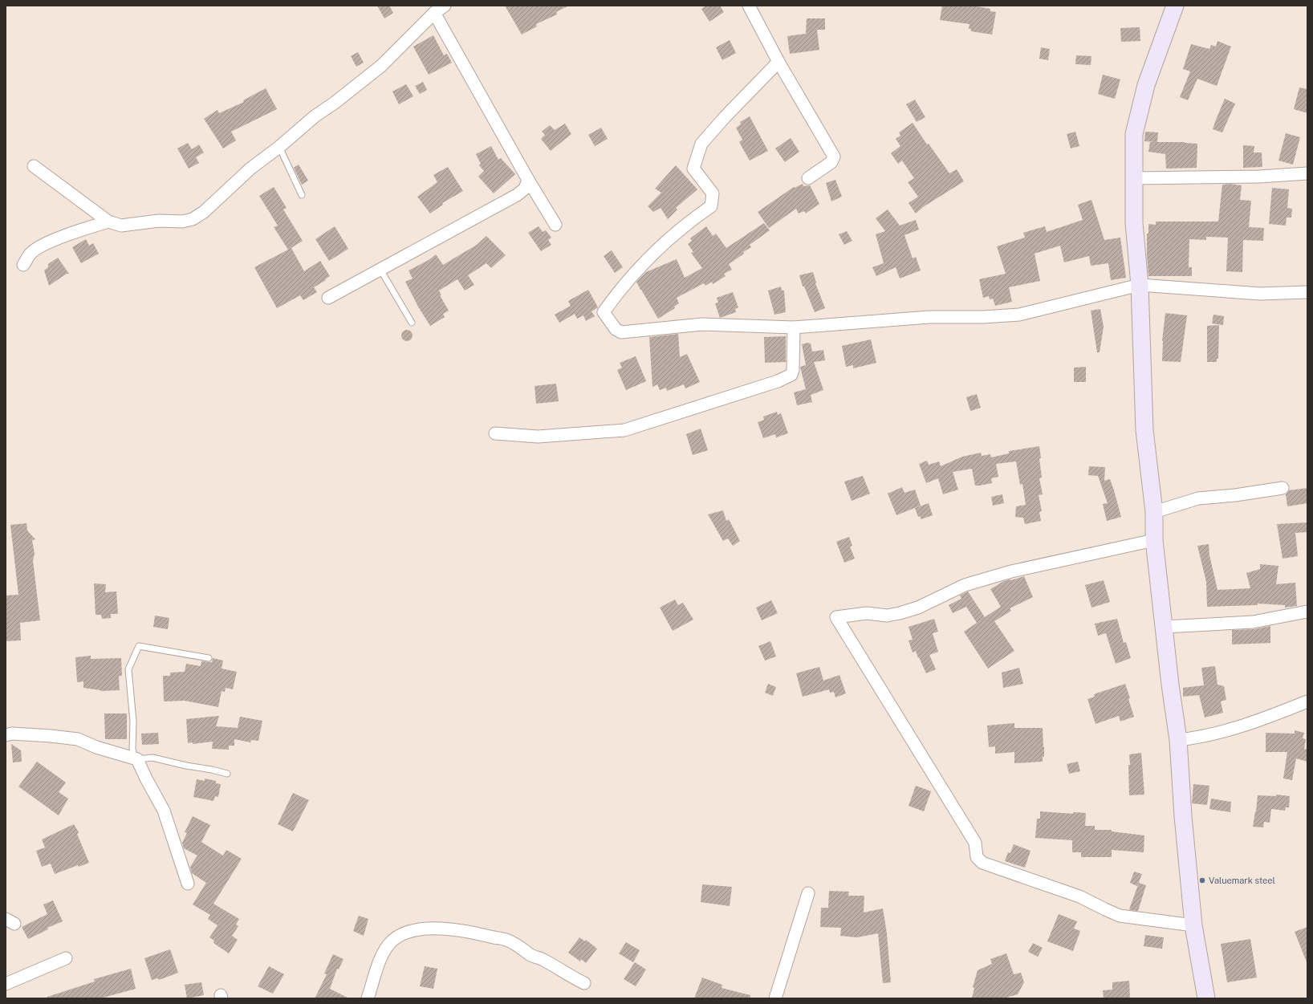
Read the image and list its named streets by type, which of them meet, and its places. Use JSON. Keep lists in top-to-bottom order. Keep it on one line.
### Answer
{"places":["Valuemark steel"]}
